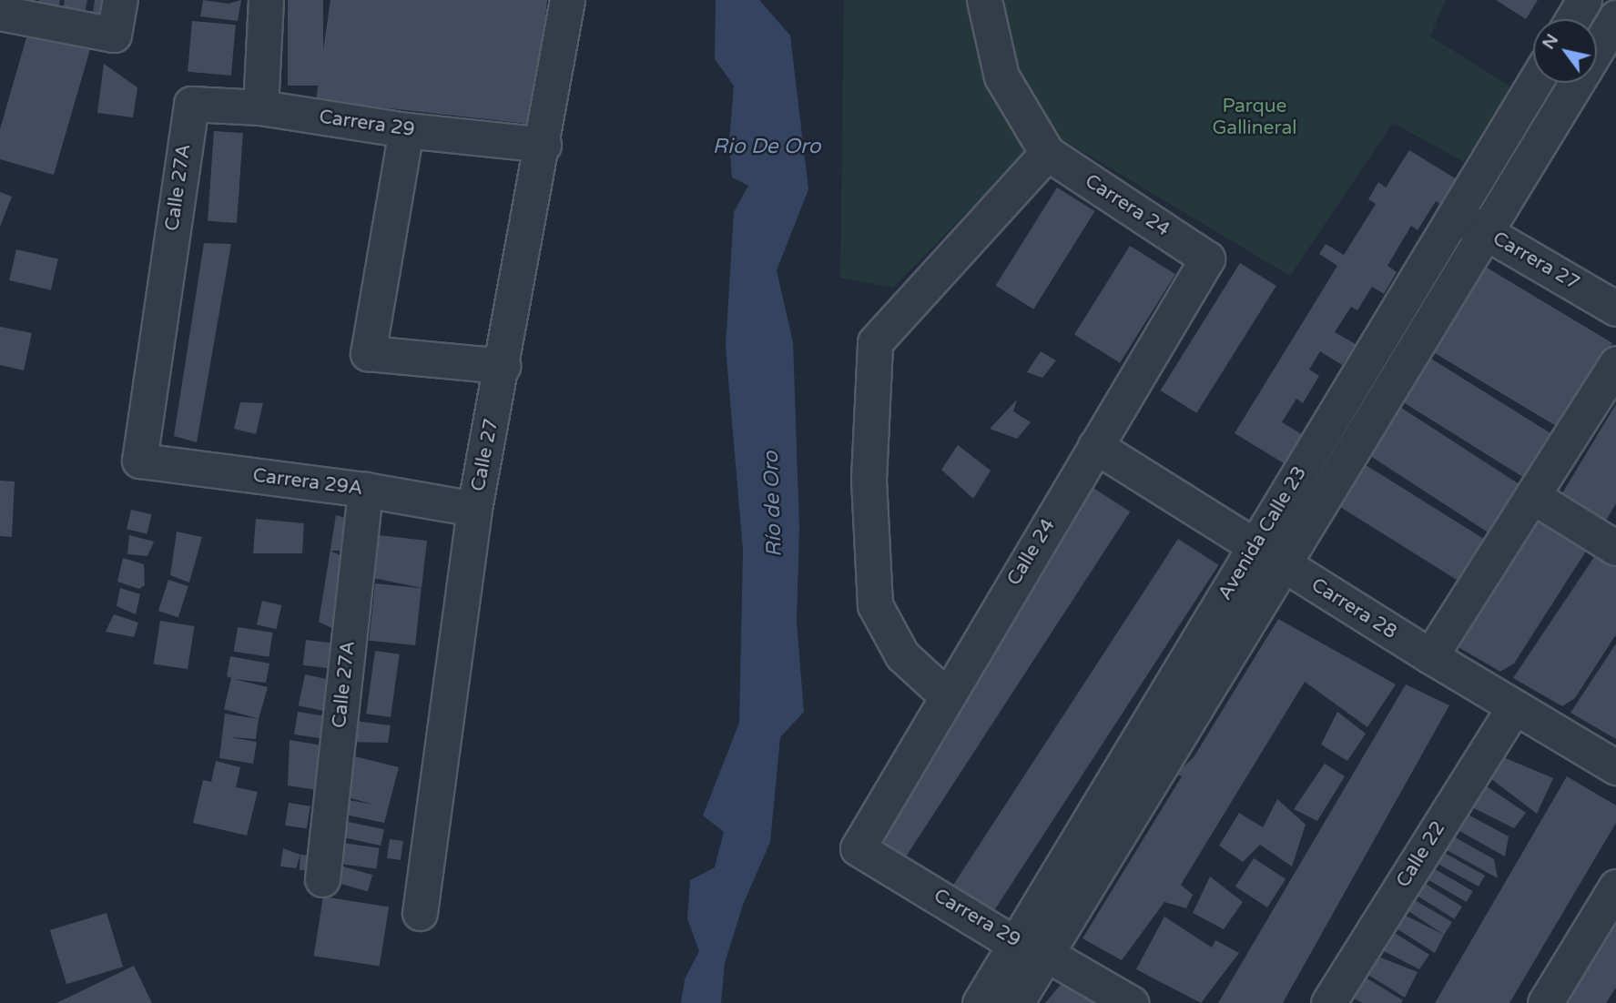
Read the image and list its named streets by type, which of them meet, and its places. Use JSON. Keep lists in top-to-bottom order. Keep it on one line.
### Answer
{"streets":{"street":["Carrera 29","Calle 27A","Carrera 24","Carrera 27","Calle 27","Carrera 29A","Avenida Calle 23","Calle 24","Carrera 28","Calle 22"]},"crossings":[["Carrera 29","Calle 27A"],["Carrera 29","Calle 27"],["Carrera 29","Avenida Calle 23"],["Carrera 29","Calle 24"],["Calle 27A","Carrera 29A"],["Carrera 24","Calle 24"],["Carrera 27","Avenida Calle 23"],["Calle 27","Carrera 29A"],["Avenida Calle 23","Carrera 28"],["Calle 24","Carrera 28"],["Carrera 28","Calle 22"]],"water":["Rio De Oro","Río de Oro"],"parks":["Parque Gallineral"],"north":"top left"}
